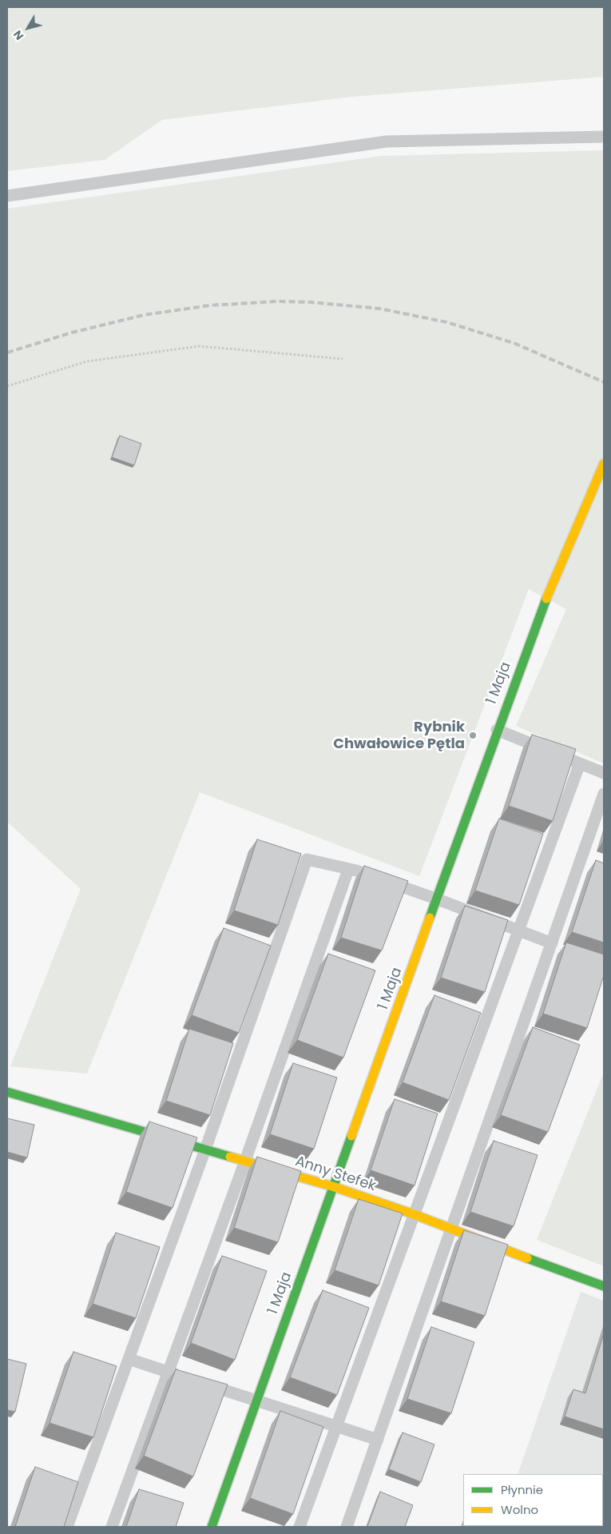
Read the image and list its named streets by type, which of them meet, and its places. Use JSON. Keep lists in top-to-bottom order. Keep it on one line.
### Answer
{"streets":{"main road":["1 Maja","Anny Stefek"]},"crossings":[["1 Maja","Anny Stefek"]],"places":["Rybnik Chwałowice Pętla"],"legend":["Płynnie","Wolno"],"north":"bottom left"}
